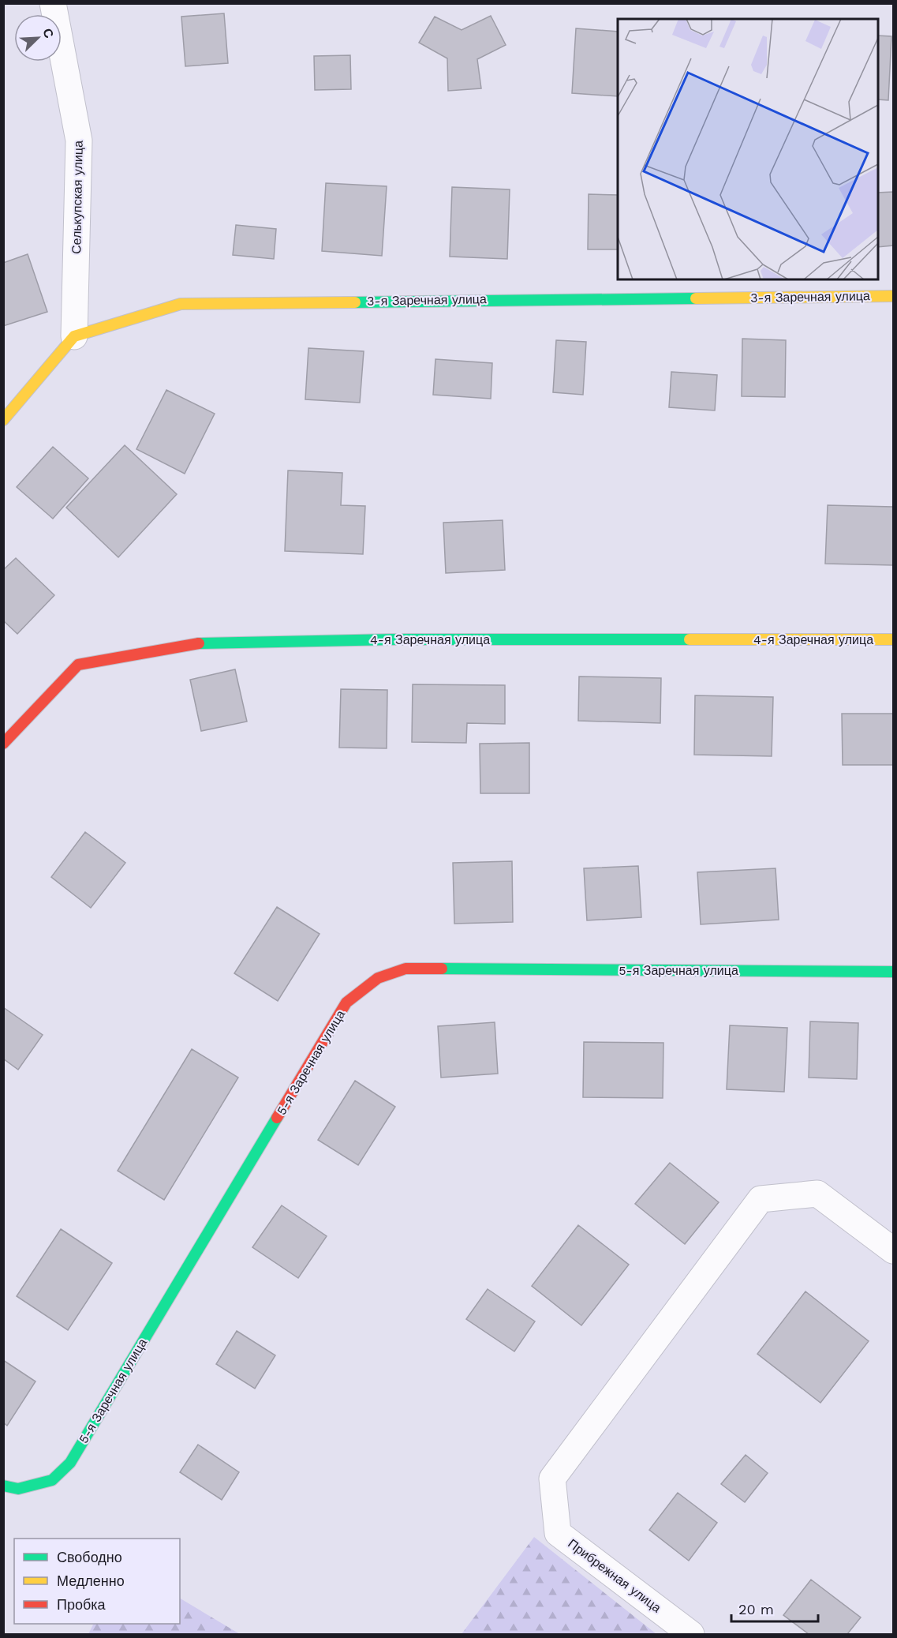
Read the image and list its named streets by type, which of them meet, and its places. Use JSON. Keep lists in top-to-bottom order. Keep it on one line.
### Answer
{"streets":{"street":["Селькупская улица","3-я Заречная улица","4-я Заречная улица","5-я Заречная улица","Прибрежная улица"]},"crossings":[["Селькупская улица","3-я Заречная улица"]],"legend":["Свободно","Медленно","Пробка"],"scale_bar":"20 m","north":"top right"}
